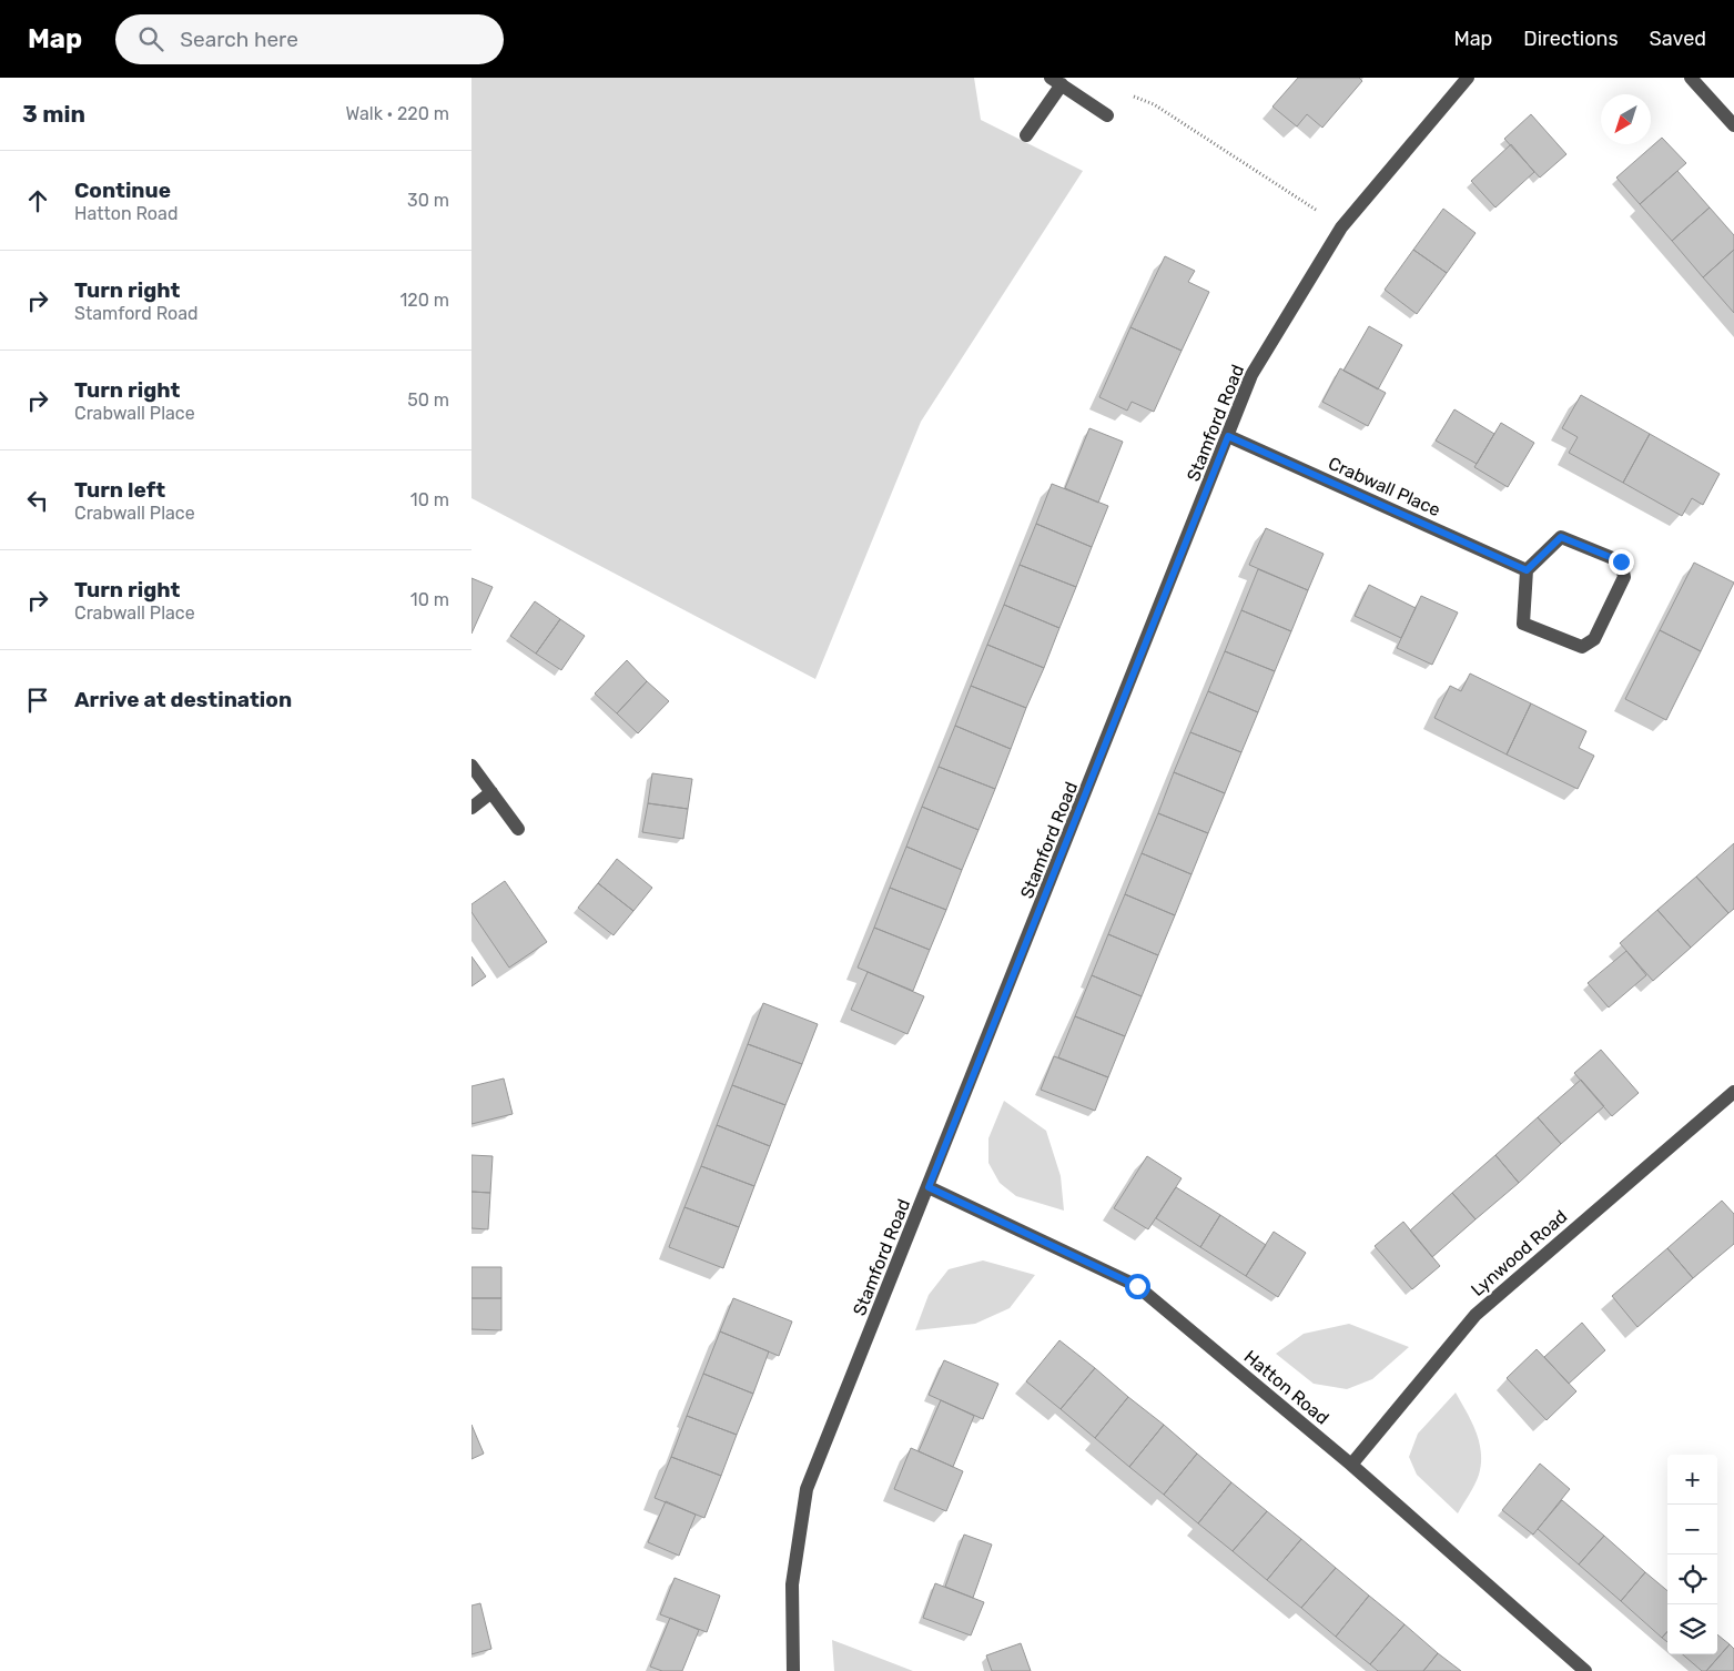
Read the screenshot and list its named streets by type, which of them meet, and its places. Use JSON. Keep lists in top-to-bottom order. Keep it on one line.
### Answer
{"streets":{"street":["Stamford Road","Crabwall Place","Lynwood Road","Hatton Road"]},"crossings":[["Stamford Road","Crabwall Place"],["Stamford Road","Hatton Road"],["Lynwood Road","Hatton Road"]],"north":"bottom left","page":{"header":"Map","search":"Search here","nav":["Map","Directions","Saved"],"heading":["3 min","Walk · 220 m"],"list":[["Continue","Hatton Road","30 m"],["Turn right","Stamford Road","120 m"],["Turn right","Crabwall Place","50 m"],["Turn left","Crabwall Place","10 m"],["Turn right","Crabwall Place","10 m"],"Arrive at destination"],"map_buttons":["+","−"]}}
